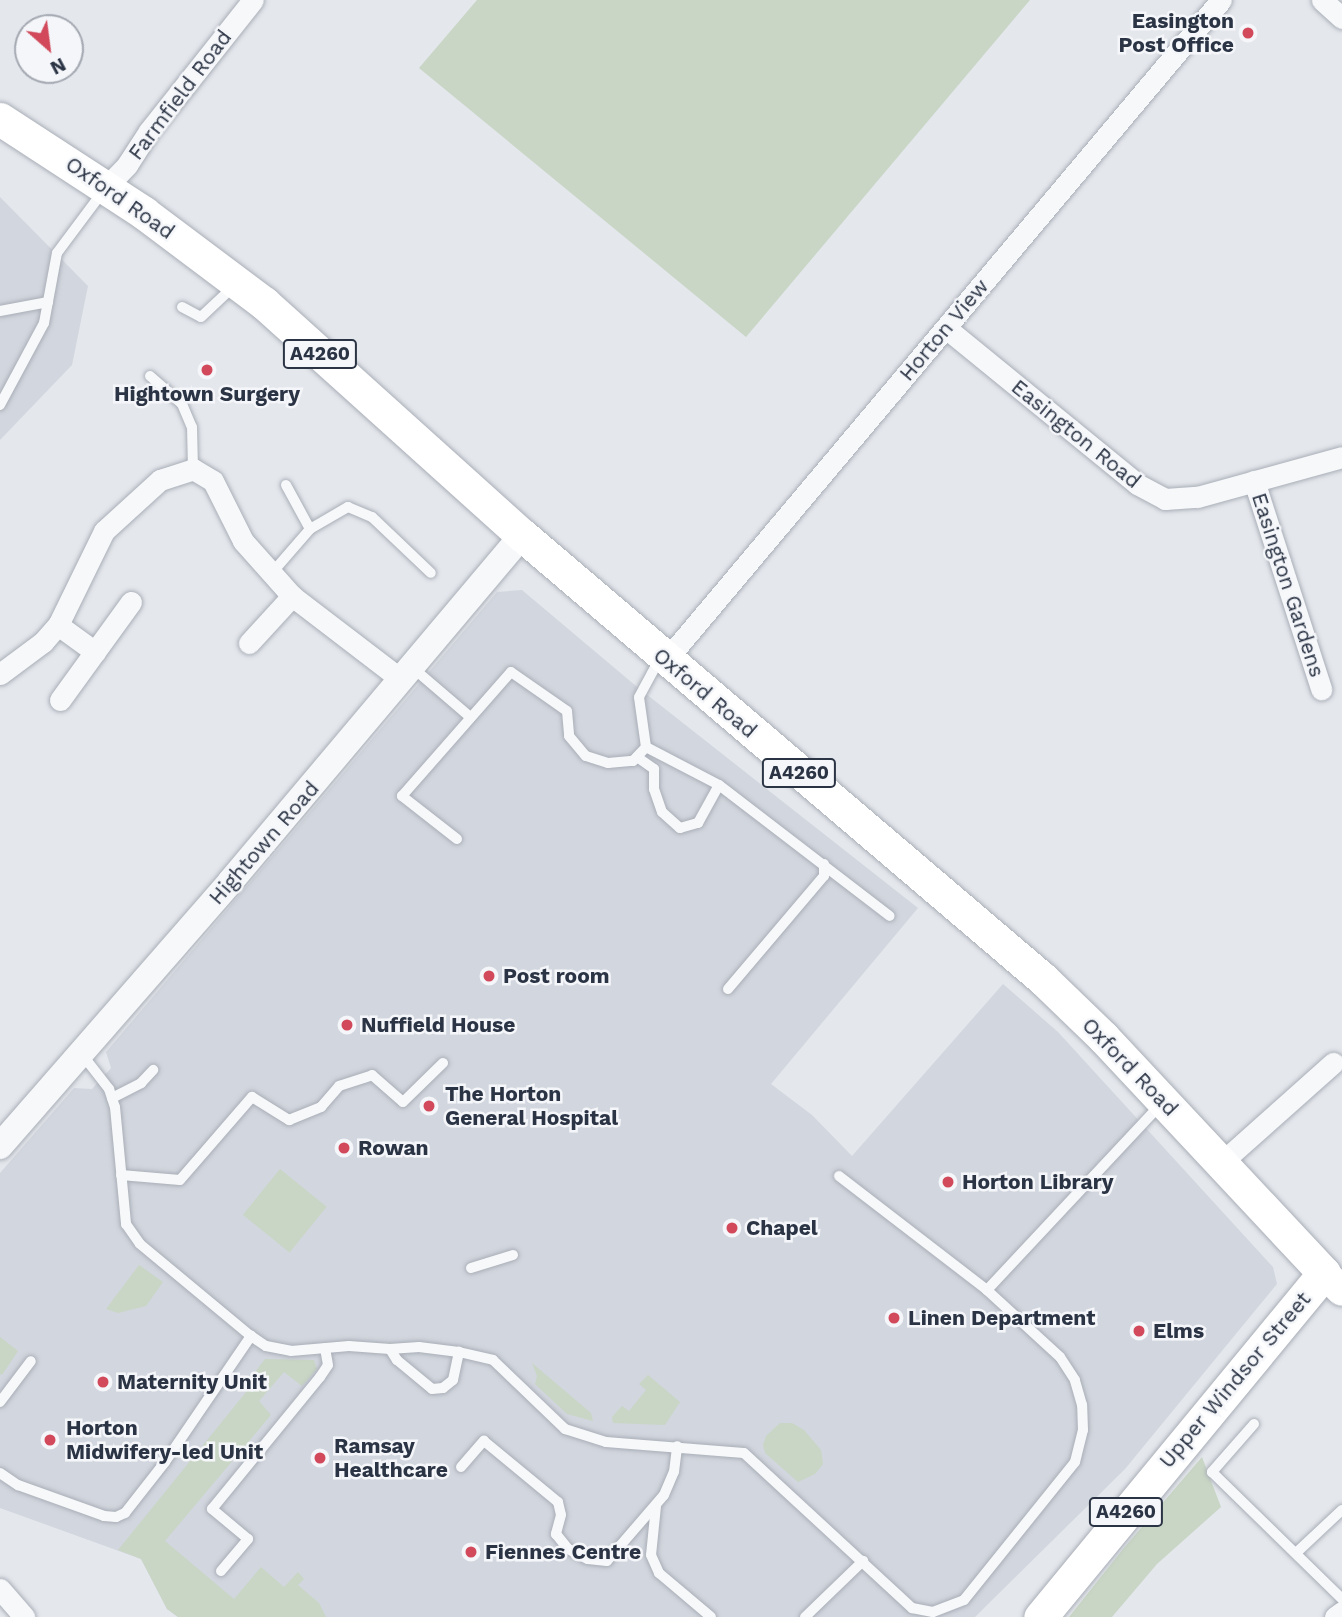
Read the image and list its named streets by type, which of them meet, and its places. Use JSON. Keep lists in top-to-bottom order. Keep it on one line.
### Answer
{"streets":{"main road":["Oxford Road","A4260","Upper Windsor Street"],"street":["Farmfield Road","Horton View","Easington Road","Easington Gardens","Hightown Road"]},"crossings":[["Farmfield Road","Oxford Road"],["Oxford Road","Horton View"],["Oxford Road","Hightown Road"],["Oxford Road","Upper Windsor Street"],["Horton View","Easington Road"],["Easington Road","Easington Gardens"]],"places":["Easington Post Office","Hightown Surgery","Post room","Nuffield House","The Horton General Hospital","Rowan","Horton Library","Chapel","Linen Department","Elms","Maternity Unit","Horton Midwifery-led Unit","Ramsay Healthcare","Fiennes Centre"],"north":"bottom right"}
